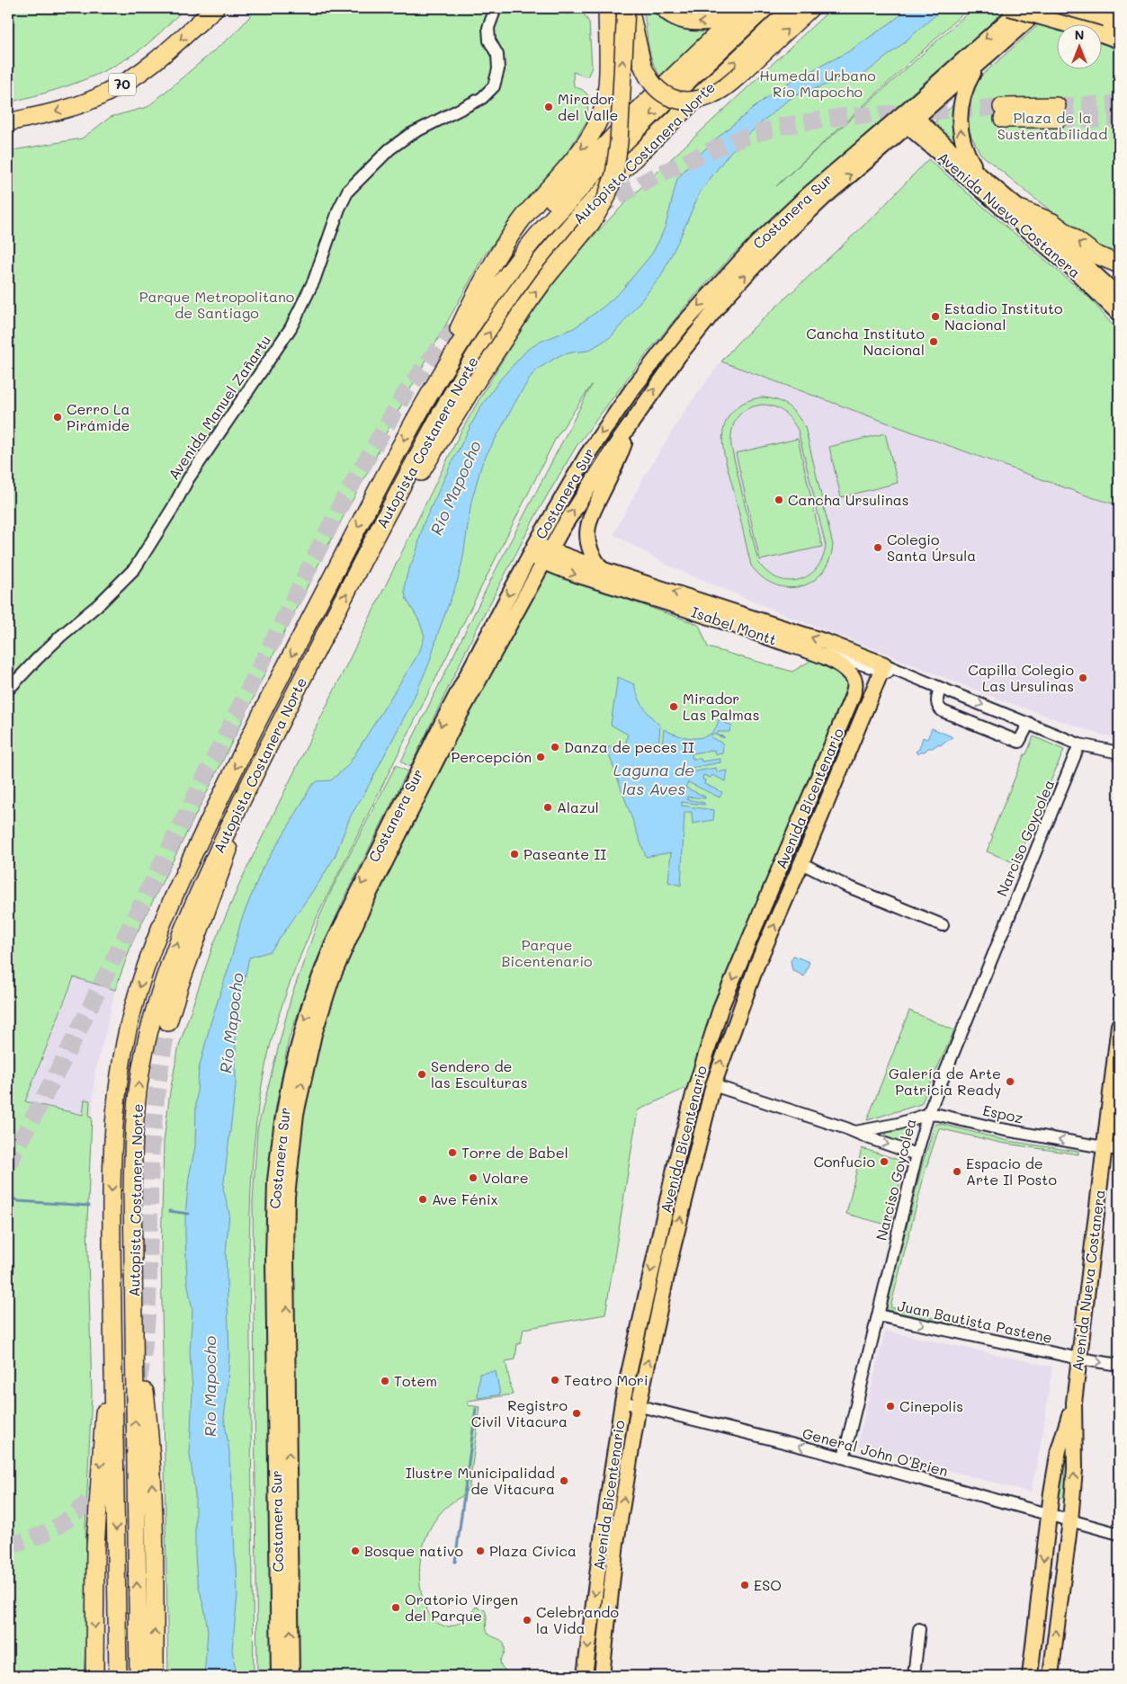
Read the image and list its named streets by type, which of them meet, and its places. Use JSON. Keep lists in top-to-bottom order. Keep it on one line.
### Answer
{"streets":{"highway":["70","Autopista Costanera Norte"],"main road":["Costanera Sur","Avenida Nueva Costanera","Isabel Montt","Avenida Bicentenario"],"street":["Avenida Manuel Zañartu","Narciso Goycolea","Espoz","Juan Bautista Pastene","General John O'Brien"]},"crossings":[["Costanera Sur","Avenida Nueva Costanera"],["Costanera Sur","Isabel Montt"],["Avenida Nueva Costanera","Espoz"],["Avenida Nueva Costanera","Juan Bautista Pastene"],["Avenida Nueva Costanera","General John O'Brien"],["Isabel Montt","Avenida Bicentenario"],["Isabel Montt","Narciso Goycolea"],["Avenida Bicentenario","Espoz"],["Avenida Bicentenario","General John O'Brien"],["Narciso Goycolea","Espoz"],["Narciso Goycolea","Juan Bautista Pastene"],["Narciso Goycolea","General John O'Brien"]],"one_way":["Juan Bautista Pastene","General John O'Brien"],"water":["Río Mapocho","Laguna de las Aves"],"parks":["Humedal Urbano Río Mapocho","Plaza de la Sustentabilidad","Parque Metropolitano de Santiago","Parque Bicentenario"],"places":["Mirador del Valle","Estadio Instituto Nacional","Cancha Instituto Nacional","Cerro La Pirámide","Cancha Ursulinas","Colegio Santa Úrsula","Capilla Colegio Las Ursulinas","Mirador Las Palmas","Danza de peces II","Percepción","Alazul","Paseante II","Sendero de las Esculturas","Galería de Arte Patricia Ready","Torre de Babel","Confucio","Espacio de Arte Il Posto","Volare","Ave Fénix","Teatro Mori","Totem","Cinepolis","Registro Civil Vitacura","Ilustre Municipalidad de Vitacura","Bosque nativo","Plaza Cívica","ESO","Oratorio Virgen del Parque","Celebrando la Vida"],"north":"top"}
